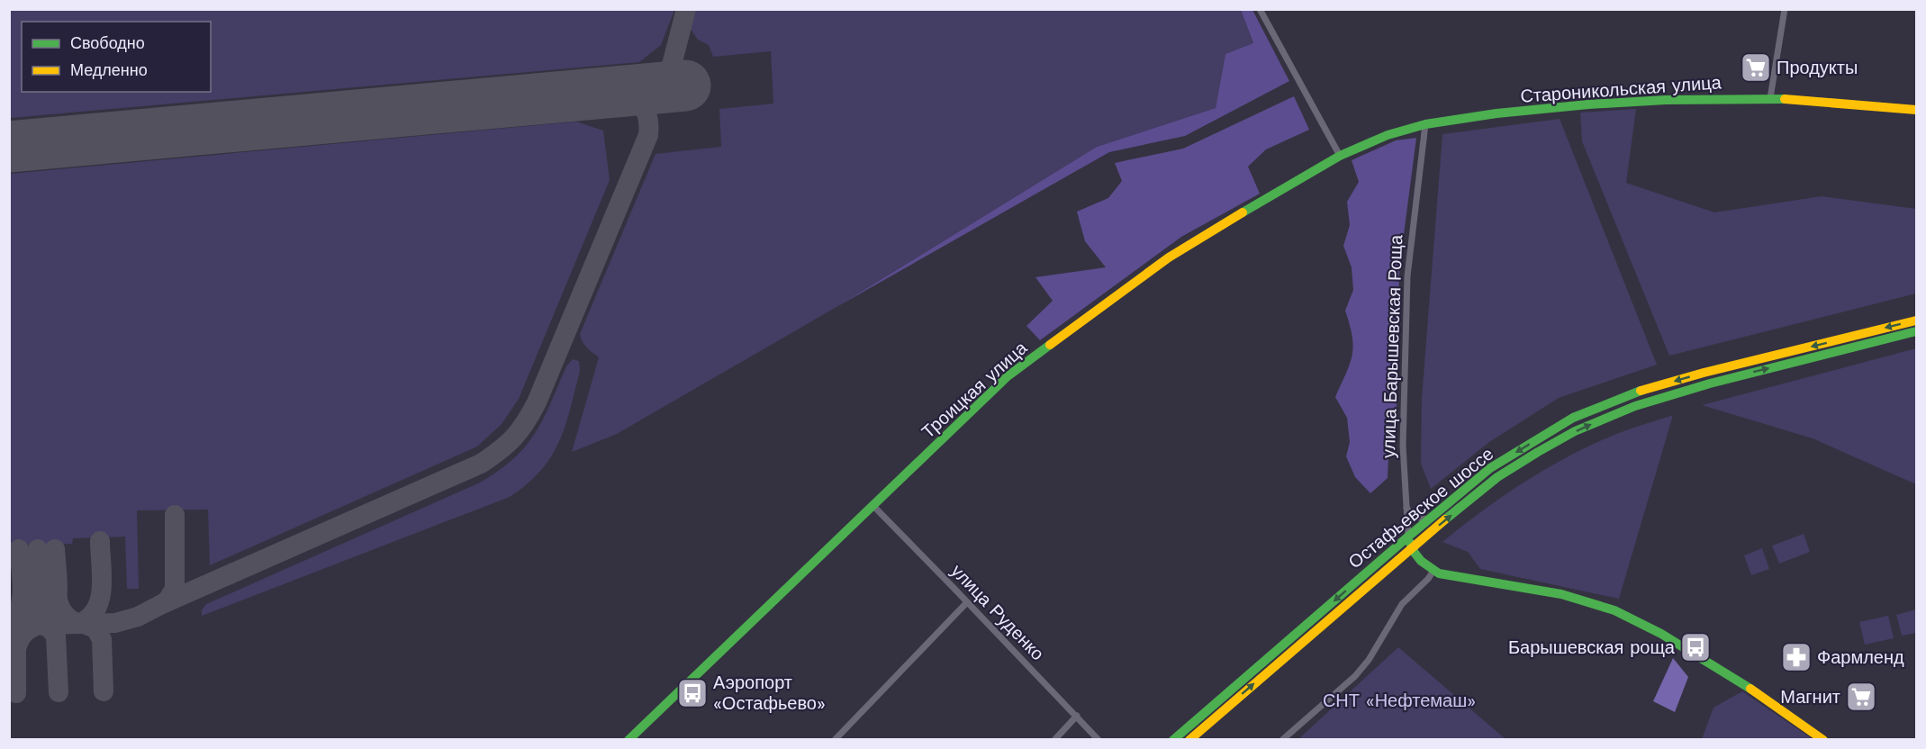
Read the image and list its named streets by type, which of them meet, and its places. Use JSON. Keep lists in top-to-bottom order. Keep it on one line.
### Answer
{"streets":{"street":["Староникольская улица","улица Барышевская Роща","Троицкая улица","Остафьевское шоссе","улица Руденко"]},"crossings":[["Староникольская улица","улица Барышевская Роща"],["Староникольская улица","Троицкая улица"],["улица Барышевская Роща","Троицкая улица"],["улица Барышевская Роща","Остафьевское шоссе"],["Троицкая улица","улица Руденко"]],"parks":["СНТ «Нефтемаш»"],"places":{"supermarket":["Продукты","Магнит"],"bus stop":["Барышевская роща","Аэропорт «Остафьево»"],"pharmacy":["Фармленд"]},"legend":["Свободно","Медленно"]}
